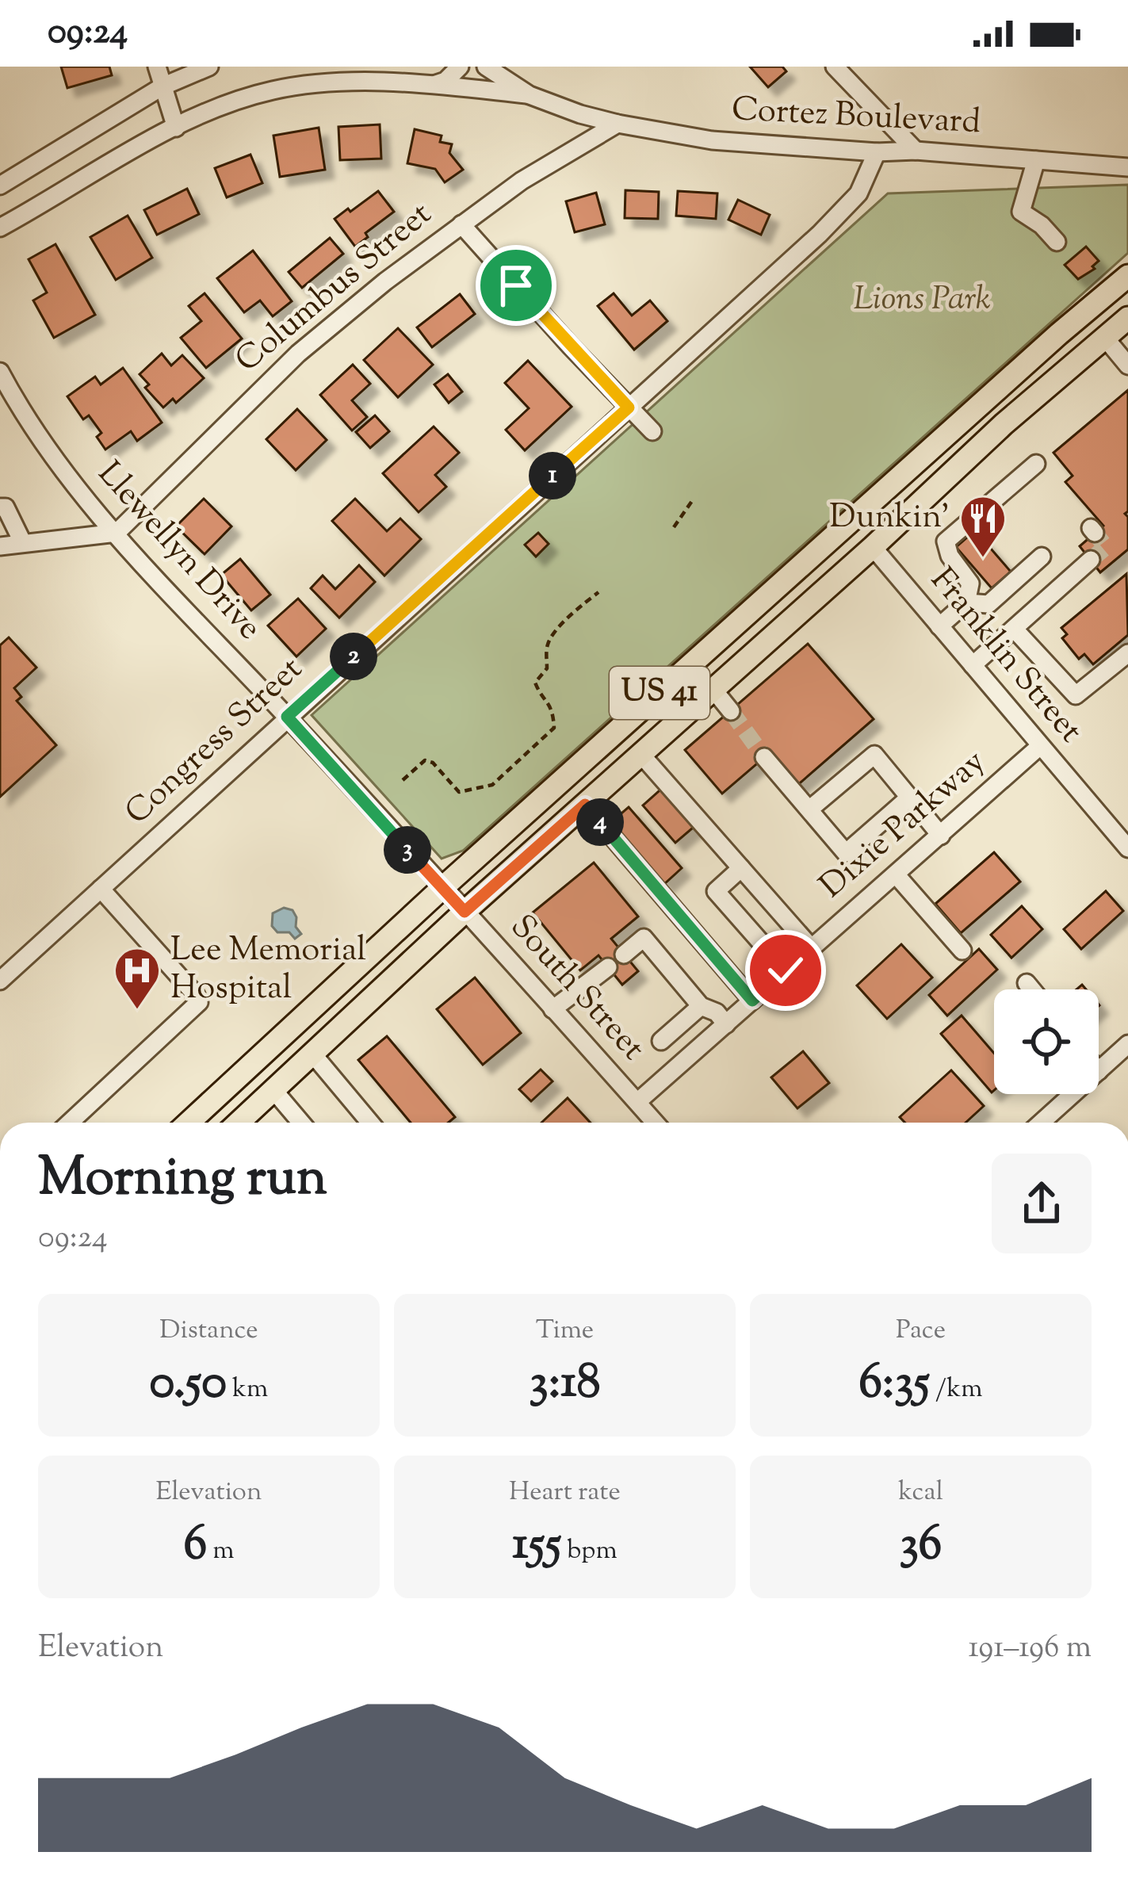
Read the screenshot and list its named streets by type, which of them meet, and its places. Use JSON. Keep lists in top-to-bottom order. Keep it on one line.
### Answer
{"streets":{"main road":["US 41"],"street":["Cortez Boulevard","Columbus Street","Llewellyn Drive","Franklin Street","Congress Street","Dixie Parkway","South Street"]},"crossings":[["Cortez Boulevard","Columbus Street"],["Cortez Boulevard","Congress Street"],["Columbus Street","Llewellyn Drive"],["Llewellyn Drive","US 41"],["Llewellyn Drive","Congress Street"],["Llewellyn Drive","South Street"],["Franklin Street","US 41"],["Franklin Street","Dixie Parkway"],["US 41","South Street"],["Dixie Parkway","South Street"]],"parks":["Lions Park"],"places":{"restaurant":["Dunkin'"],"hospital":["Lee Memorial Hospital"]},"page":{"status":"09:24","pins":["1","2","4","3"],"heading":["Morning run","09:24"],"stats":[["Distance","0.50 km"],["Time","3:18"],["Pace","6:35 /km"],["Elevation","6 m"],["Heart rate","155 bpm"],["kcal","36"]],"chart":["Elevation","191–196 m"]}}
